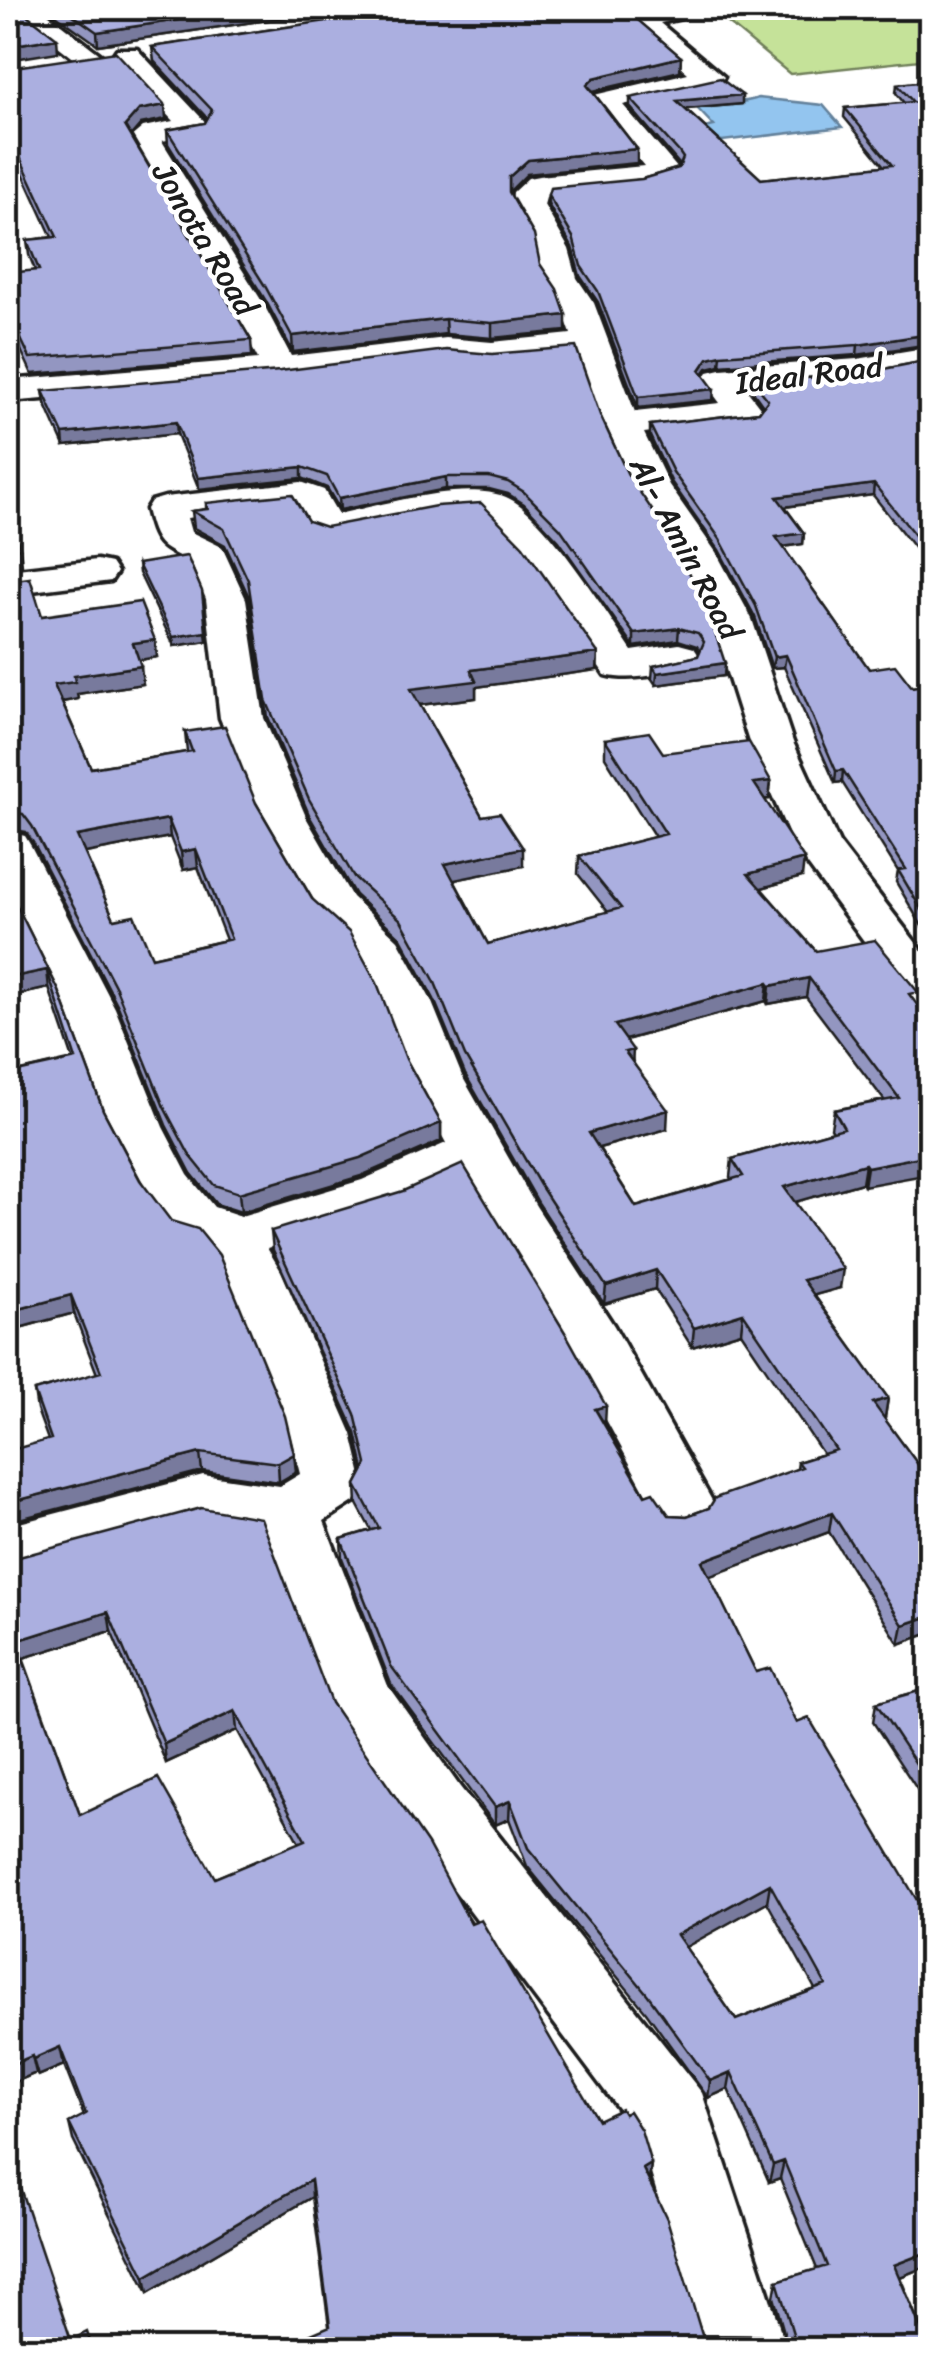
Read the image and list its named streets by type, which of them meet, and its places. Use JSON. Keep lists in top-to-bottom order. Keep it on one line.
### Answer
{"streets":{"street":["Jonota Road","Ideal Road","Al- Amin Road"]},"crossings":[["Ideal Road","Al- Amin Road"]]}
